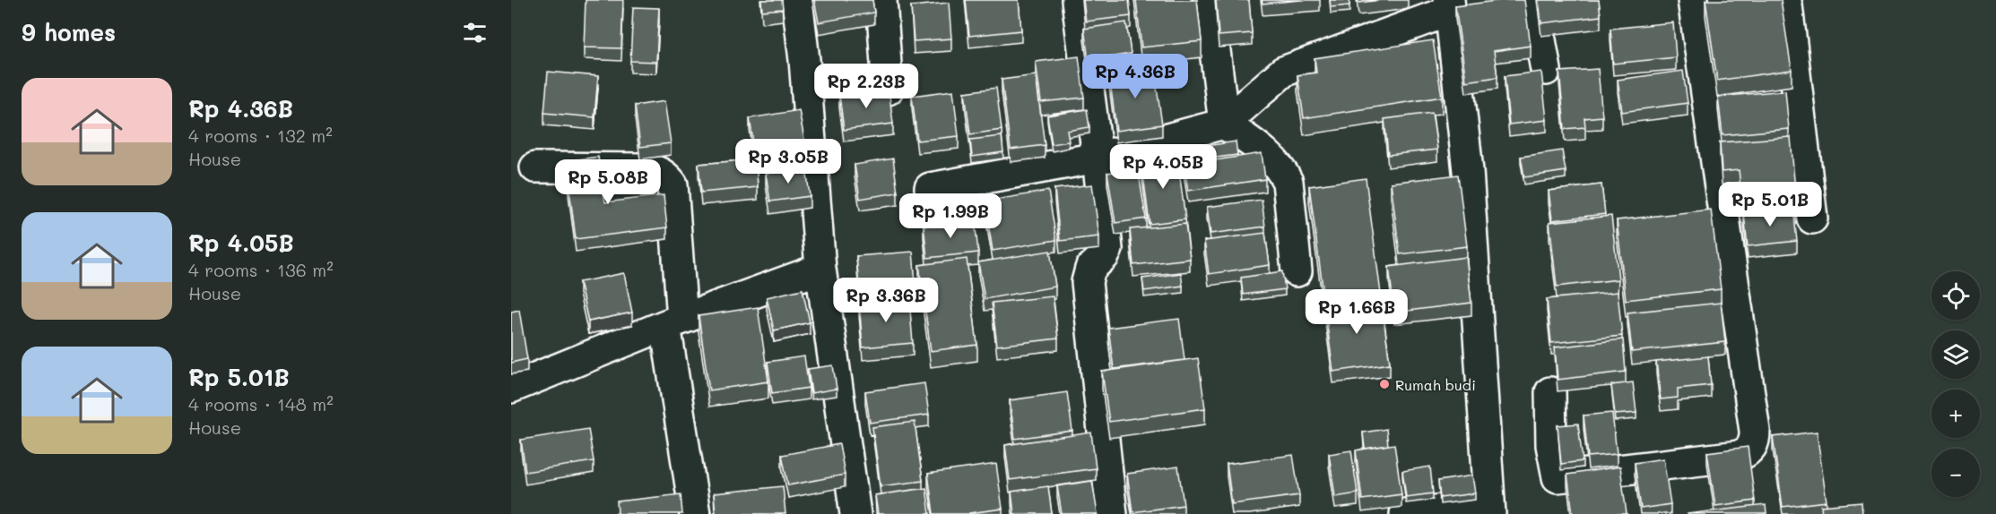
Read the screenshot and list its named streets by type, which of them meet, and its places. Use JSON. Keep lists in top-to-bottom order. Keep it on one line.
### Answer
{"places":["Rumah budi"],"page":{"heading":"9 homes","price":["Rp 4.36B","Rp 2.23B","Rp 3.05B","Rp 4.05B","Rp 5.08B","Rp 5.01B","Rp 1.99B","Rp 3.36B","Rp 1.66B"],"list":[{"name":"Rp 4.36B","note":"4 rooms · 132 m² · House"},{"name":"Rp 4.05B","note":"4 rooms · 136 m² · House"},{"name":"Rp 5.01B","note":"4 rooms · 148 m² · House"}],"map_buttons":["+","−"]}}
